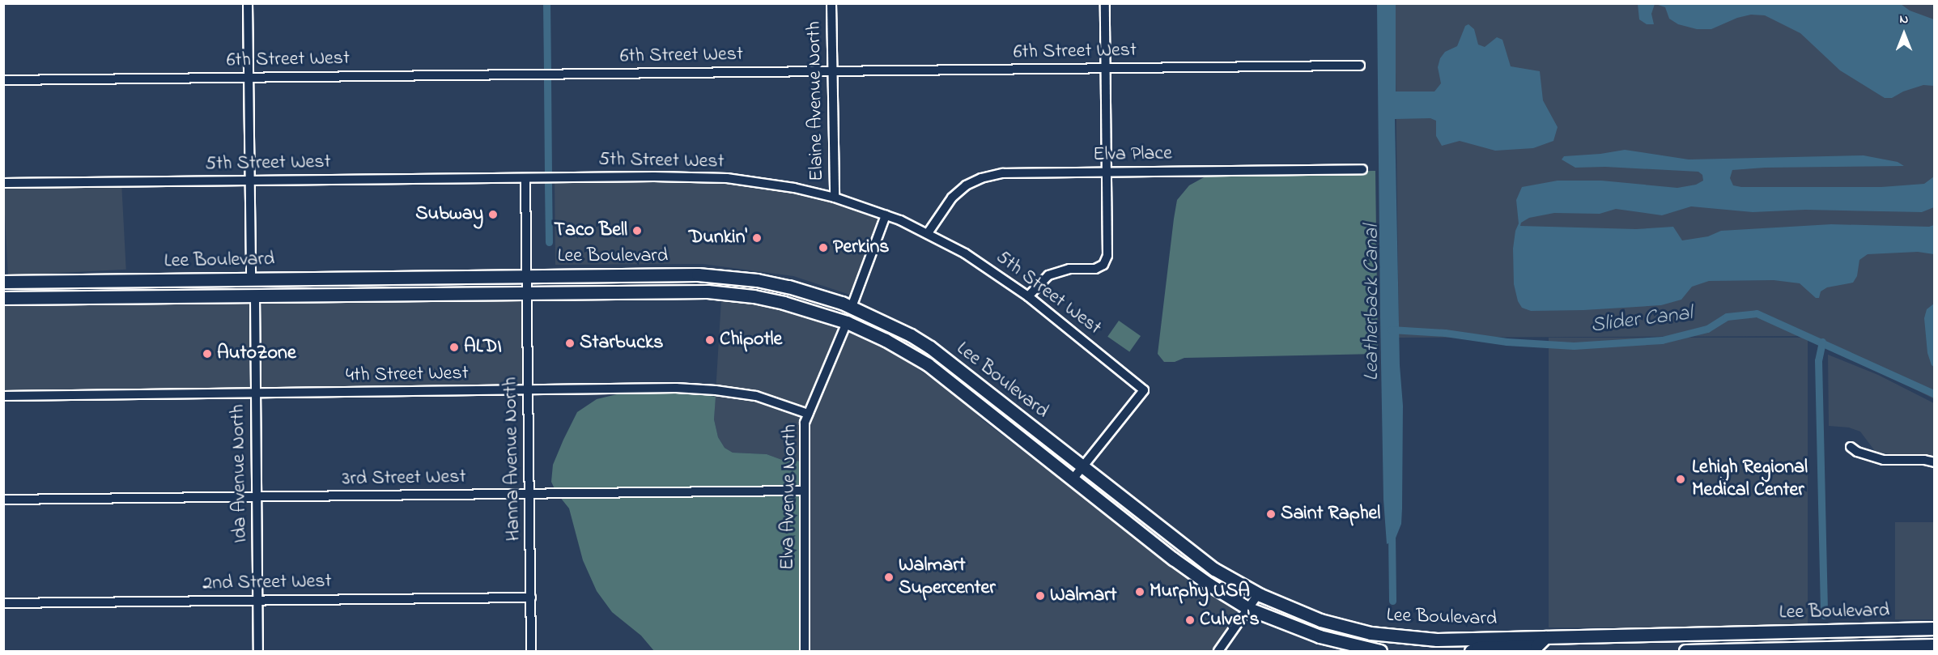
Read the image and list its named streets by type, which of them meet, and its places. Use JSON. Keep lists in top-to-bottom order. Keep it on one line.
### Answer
{"streets":{"main road":["Lee Boulevard"],"street":["6th Street West","Elaine Avenue North","Elva Place","5th Street West","4th Street West","Hanna Avenue North","Ida Avenue North","3rd Street West","Elva Avenue North","2nd Street West"]},"crossings":[["6th Street West","Elaine Avenue North"],["Elaine Avenue North","5th Street West"],["Elva Place","5th Street West"],["5th Street West","Lee Boulevard"],["5th Street West","Hanna Avenue North"],["Lee Boulevard","Hanna Avenue North"],["Lee Boulevard","Ida Avenue North"],["Lee Boulevard","Elva Avenue North"],["4th Street West","Hanna Avenue North"],["4th Street West","Ida Avenue North"],["4th Street West","Elva Avenue North"],["Hanna Avenue North","3rd Street West"],["Hanna Avenue North","2nd Street West"],["Ida Avenue North","3rd Street West"],["Ida Avenue North","2nd Street West"],["3rd Street West","Elva Avenue North"]],"water":["Leatherback Canal","Slider Canal"],"places":["Subway","Taco Bell","Dunkin'","Perkins","Chipotle","Starbucks","ALDI","AutoZone","Lehigh Regional Medical Center","Saint Raphel","Walmart Supercenter","Murphy USA","Walmart","Culver's"],"north":"top"}
